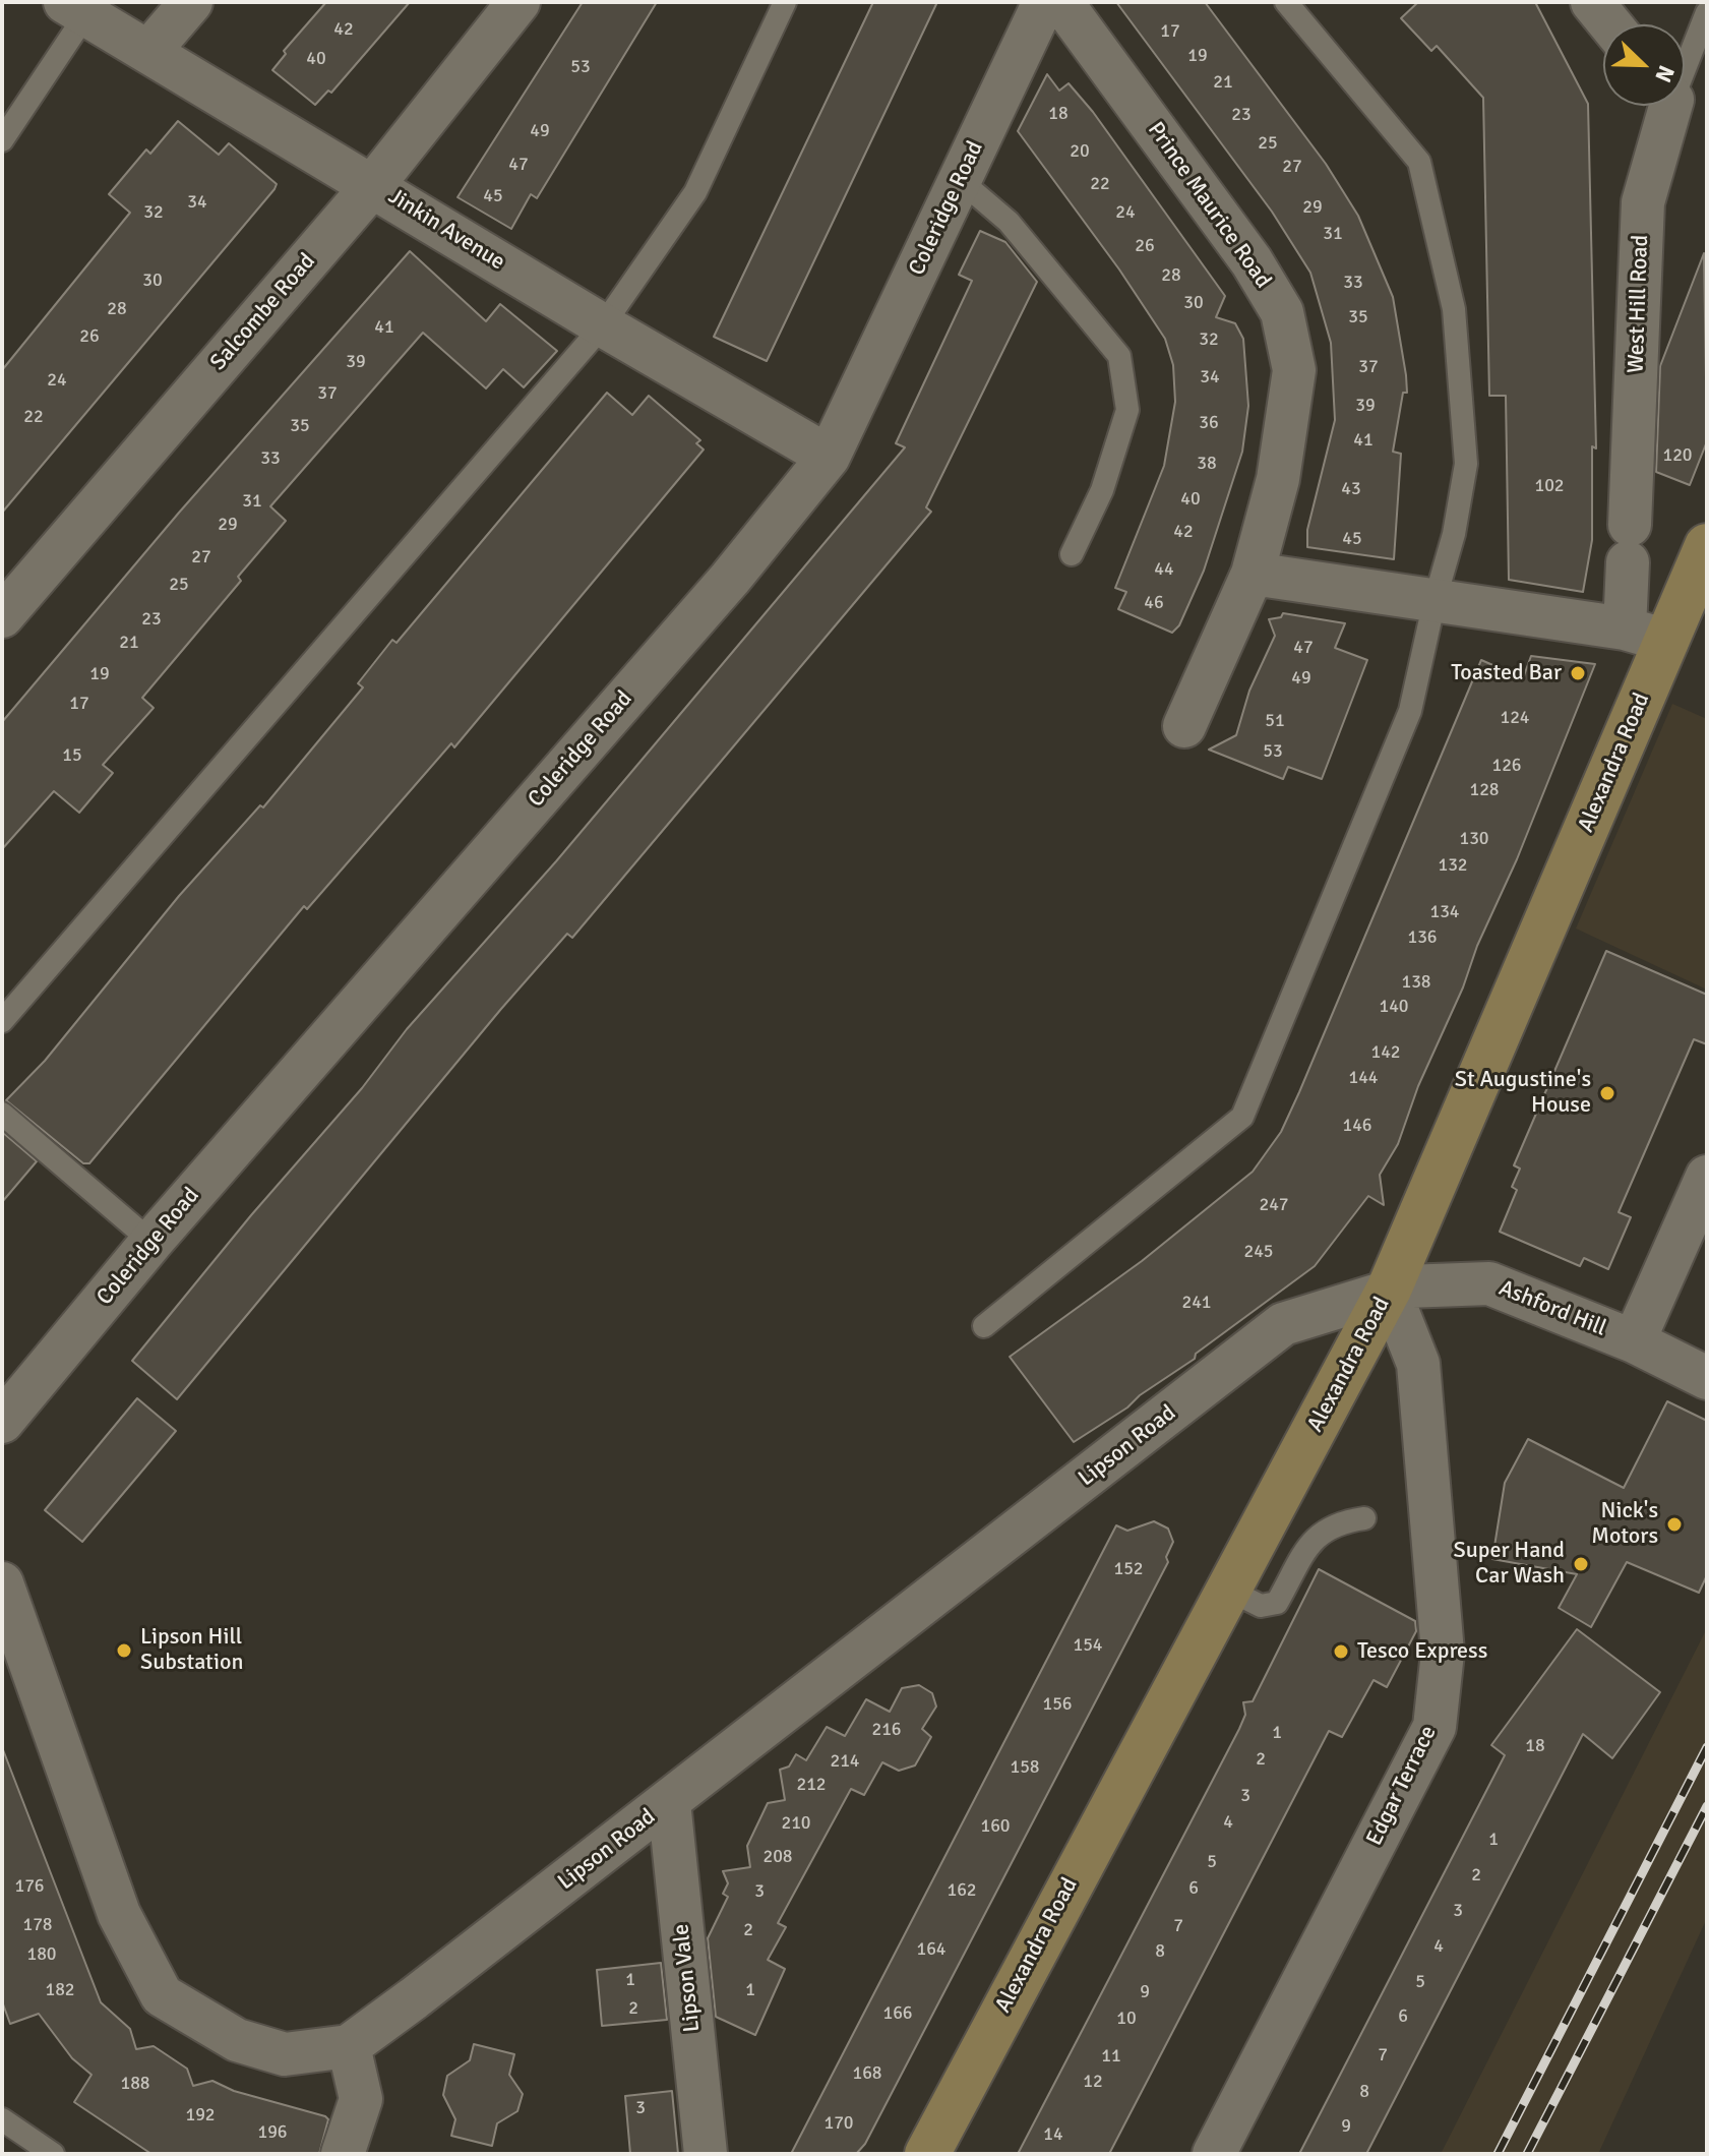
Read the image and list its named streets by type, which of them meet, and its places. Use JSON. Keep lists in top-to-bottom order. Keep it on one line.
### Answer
{"streets":{"main road":["Alexandra Road"],"street":["Prince Maurice Road","Coleridge Road","Jinkin Avenue","West Hill Road","Salcombe Road","Ashford Hill","Lipson Road","Edgar Terrace","Lipson Vale"]},"crossings":[["Coleridge Road","Jinkin Avenue"],["Jinkin Avenue","Salcombe Road"],["Alexandra Road","Ashford Hill"],["Alexandra Road","Lipson Road"],["Alexandra Road","Edgar Terrace"],["Ashford Hill","Lipson Road"],["Ashford Hill","Edgar Terrace"],["Lipson Road","Edgar Terrace"],["Lipson Road","Lipson Vale"]],"places":["Toasted Bar","St Augustine's House","Nick's Motors","Super Hand Car Wash","Lipson Hill Substation","Tesco Express"],"house_numbers":["42","17","19","40","53","21","18","23","49","25","20","47","27","22","45","34","29","32","24","31","26","28","30","33","30","28","35","41","26","32","39","37","34","24","37","39","22","36","35","41","120","33","38","102","43","40","31","29","42","45","27","44","25","46","23","21","47","19","49","17","124","51","53","15","126","128","130","132","134","136","138","140","142","144","146","247","245","241","152","154","156","216","1","18","2","214","158","212","3","4","210","160","1","208","5","2","176","6","162","3","3","178","7","2","4","164","8","180","1","5","182","1","9","2","166","6","10","7","11","168","12","188","8","3","192","170","9","196","14"],"north":"bottom right"}
